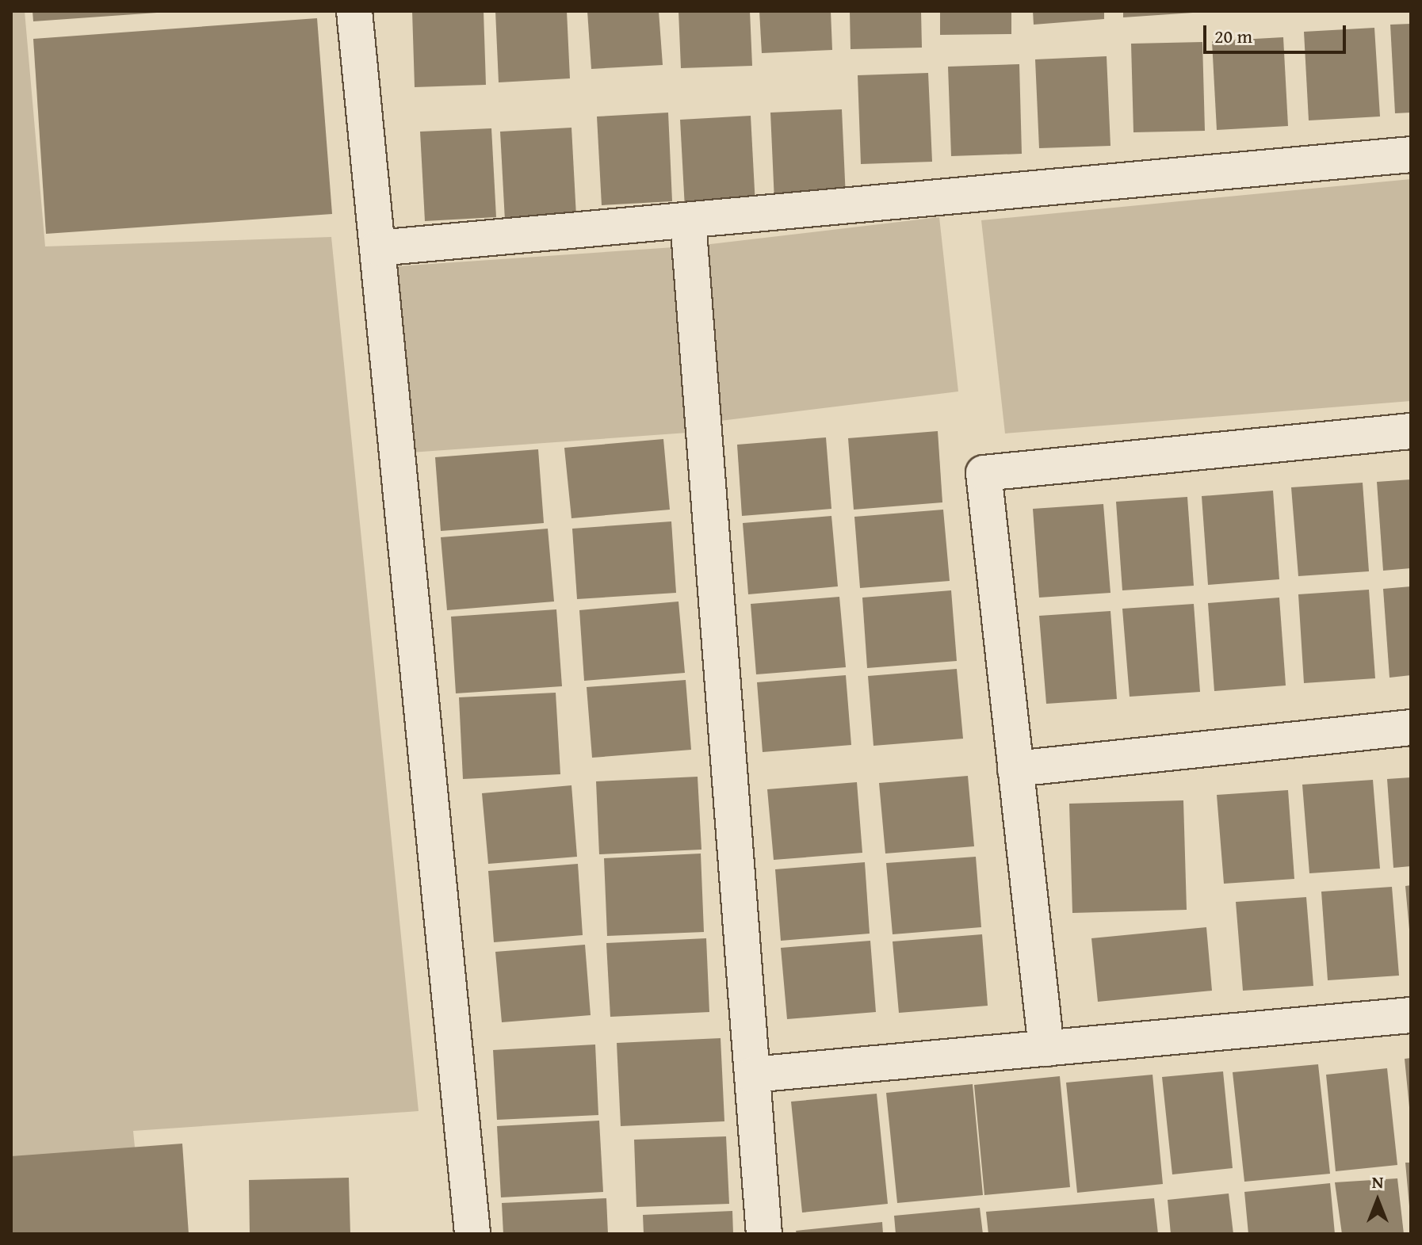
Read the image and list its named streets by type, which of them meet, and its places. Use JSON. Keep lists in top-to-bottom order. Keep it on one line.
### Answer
{"scale_bar":"20 m","north":"top"}
